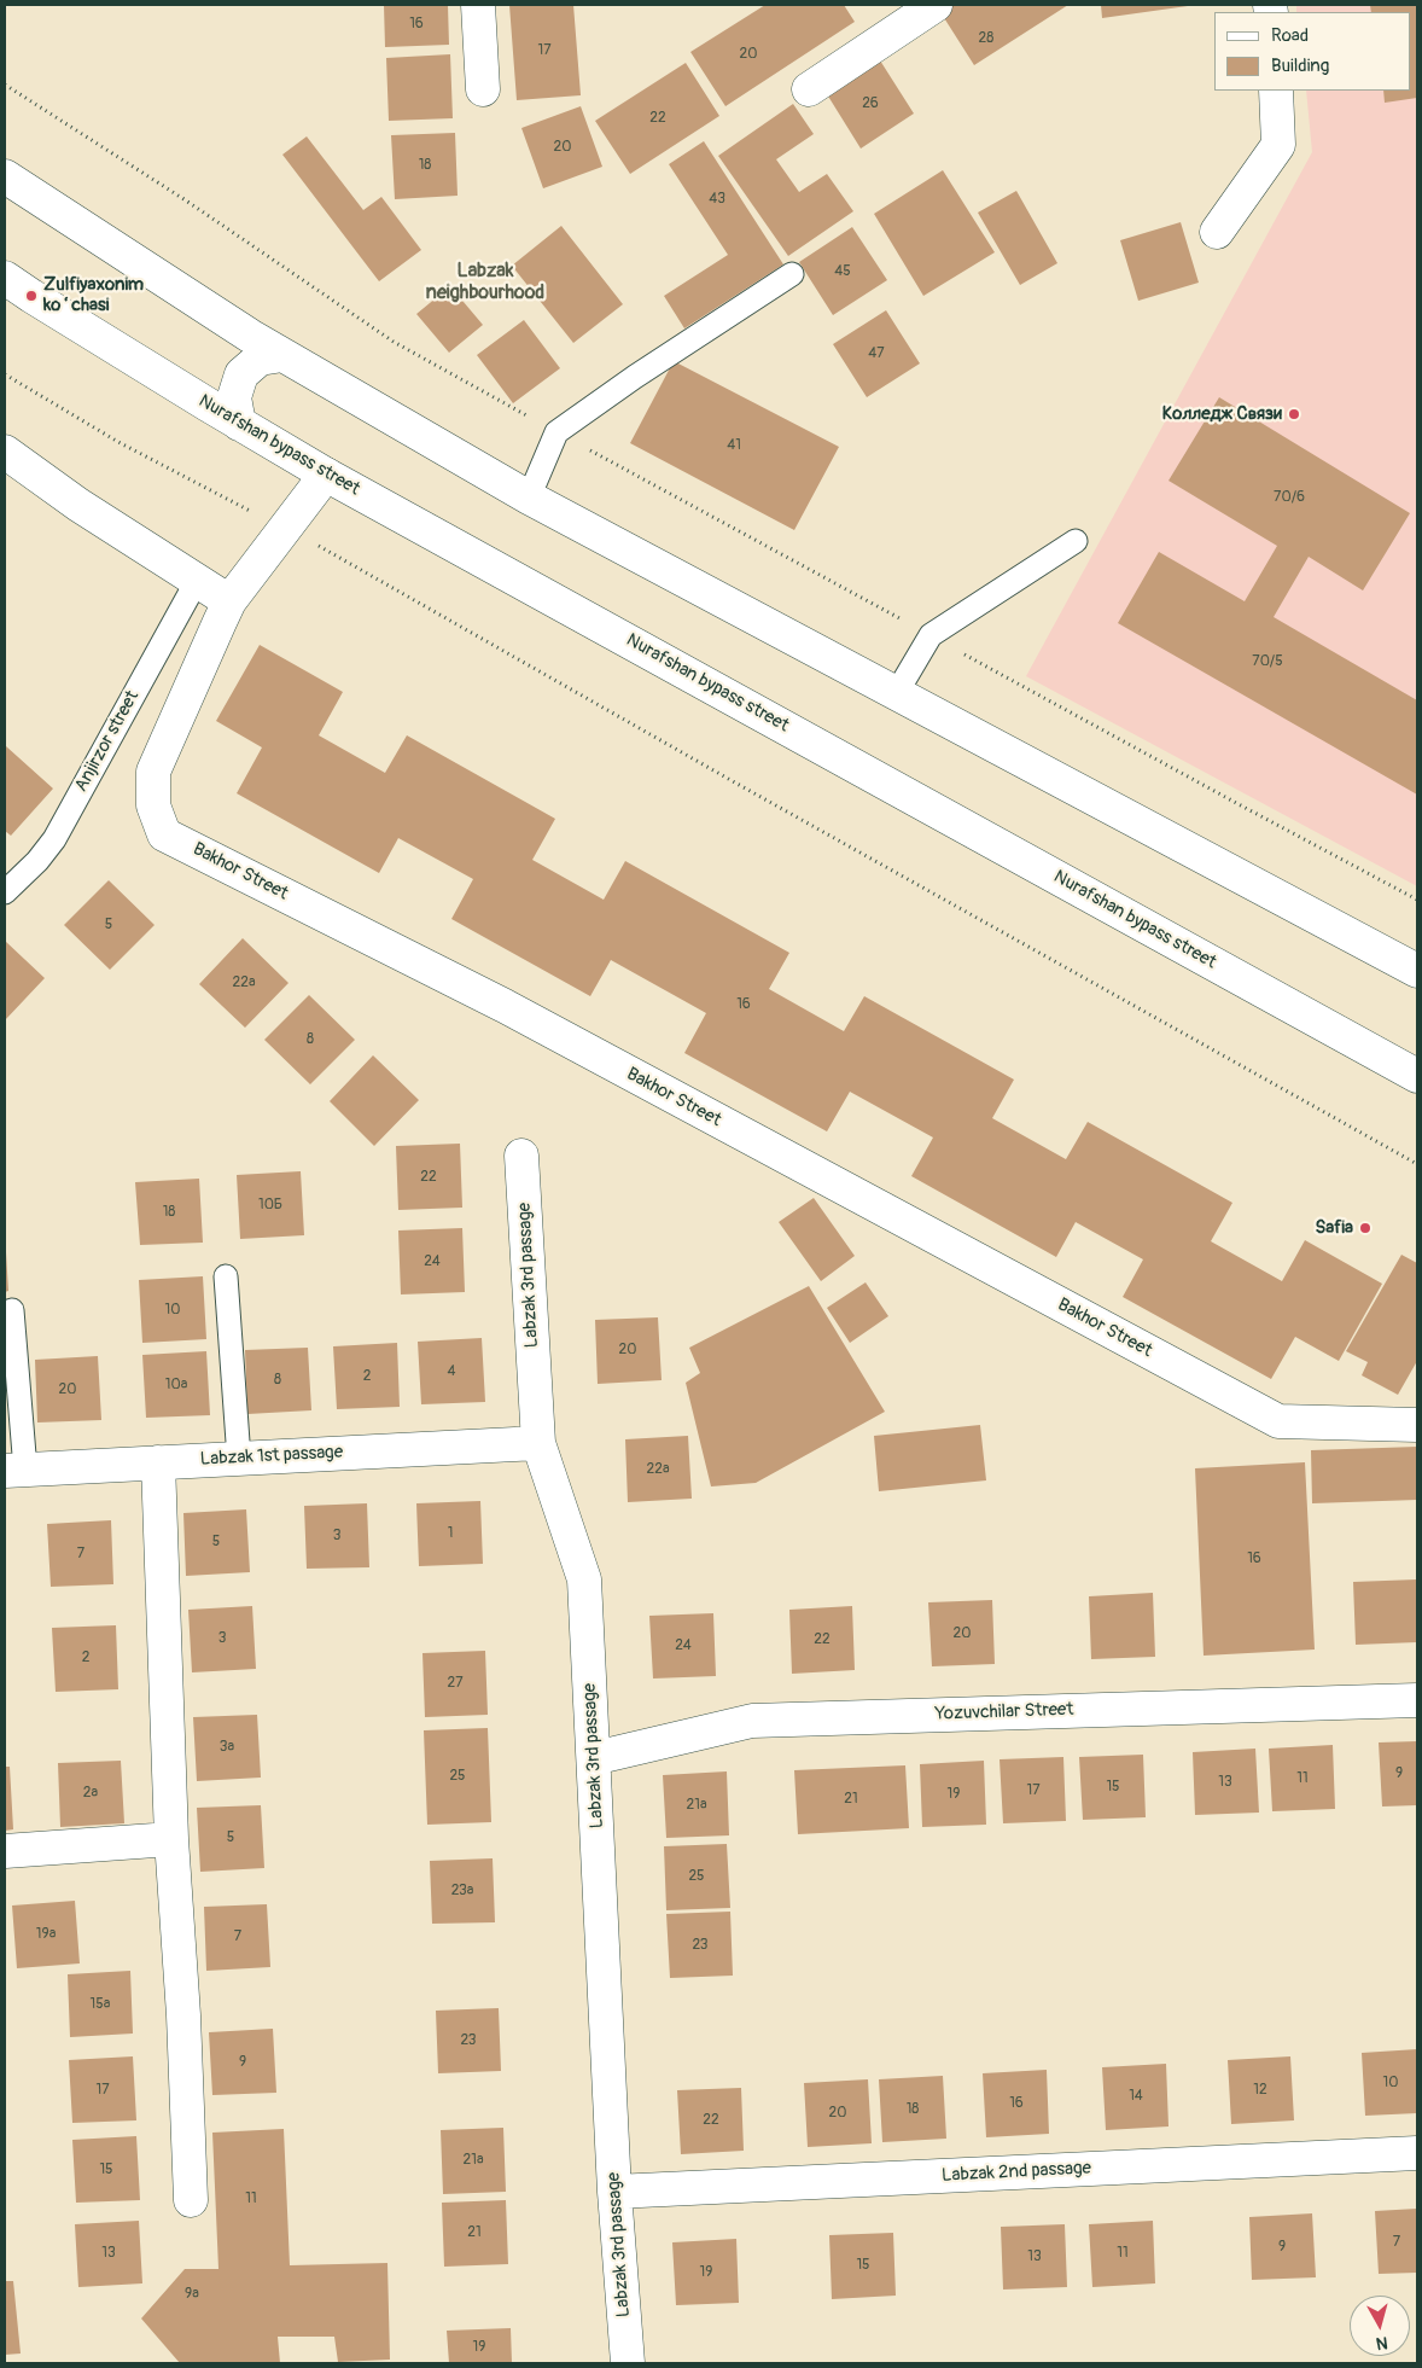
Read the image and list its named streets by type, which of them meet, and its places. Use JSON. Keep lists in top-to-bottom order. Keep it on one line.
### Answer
{"streets":{"street":["Nurafshan bypass street","Bakhor Street","Labzak 3rd passage","Labzak 1st passage","Yozuvchilar Street","Labzak 2nd passage"],"lane":["Anjirzor street"]},"crossings":[["Nurafshan bypass street","Bakhor Street"],["Labzak 3rd passage","Labzak 1st passage"],["Labzak 3rd passage","Yozuvchilar Street"],["Labzak 3rd passage","Labzak 2nd passage"]],"districts":["Labzak neighbourhood"],"places":["Zulfiyaxonim koʻchasi","Колледж Связи","Safia"],"house_numbers":["16","28","17","20","26","22","20","18","43","45","47","41","70/6","70/5","5","22а","16","8","22","10Б","18","24","10","20","4","2","8","10а","20","22a","1","3","5","7","16","20","3","22","24","2","27","3a","9","25","11","13","15","17","2a","19","21","21а","5","25","23a","19a","7","23","15a","23","9","10","17","12","14","16","18","20","22","21a","15","11","21","7","9","13","11","13","15","19","9a","19"],"legend":["Road","Building"],"north":"bottom"}
